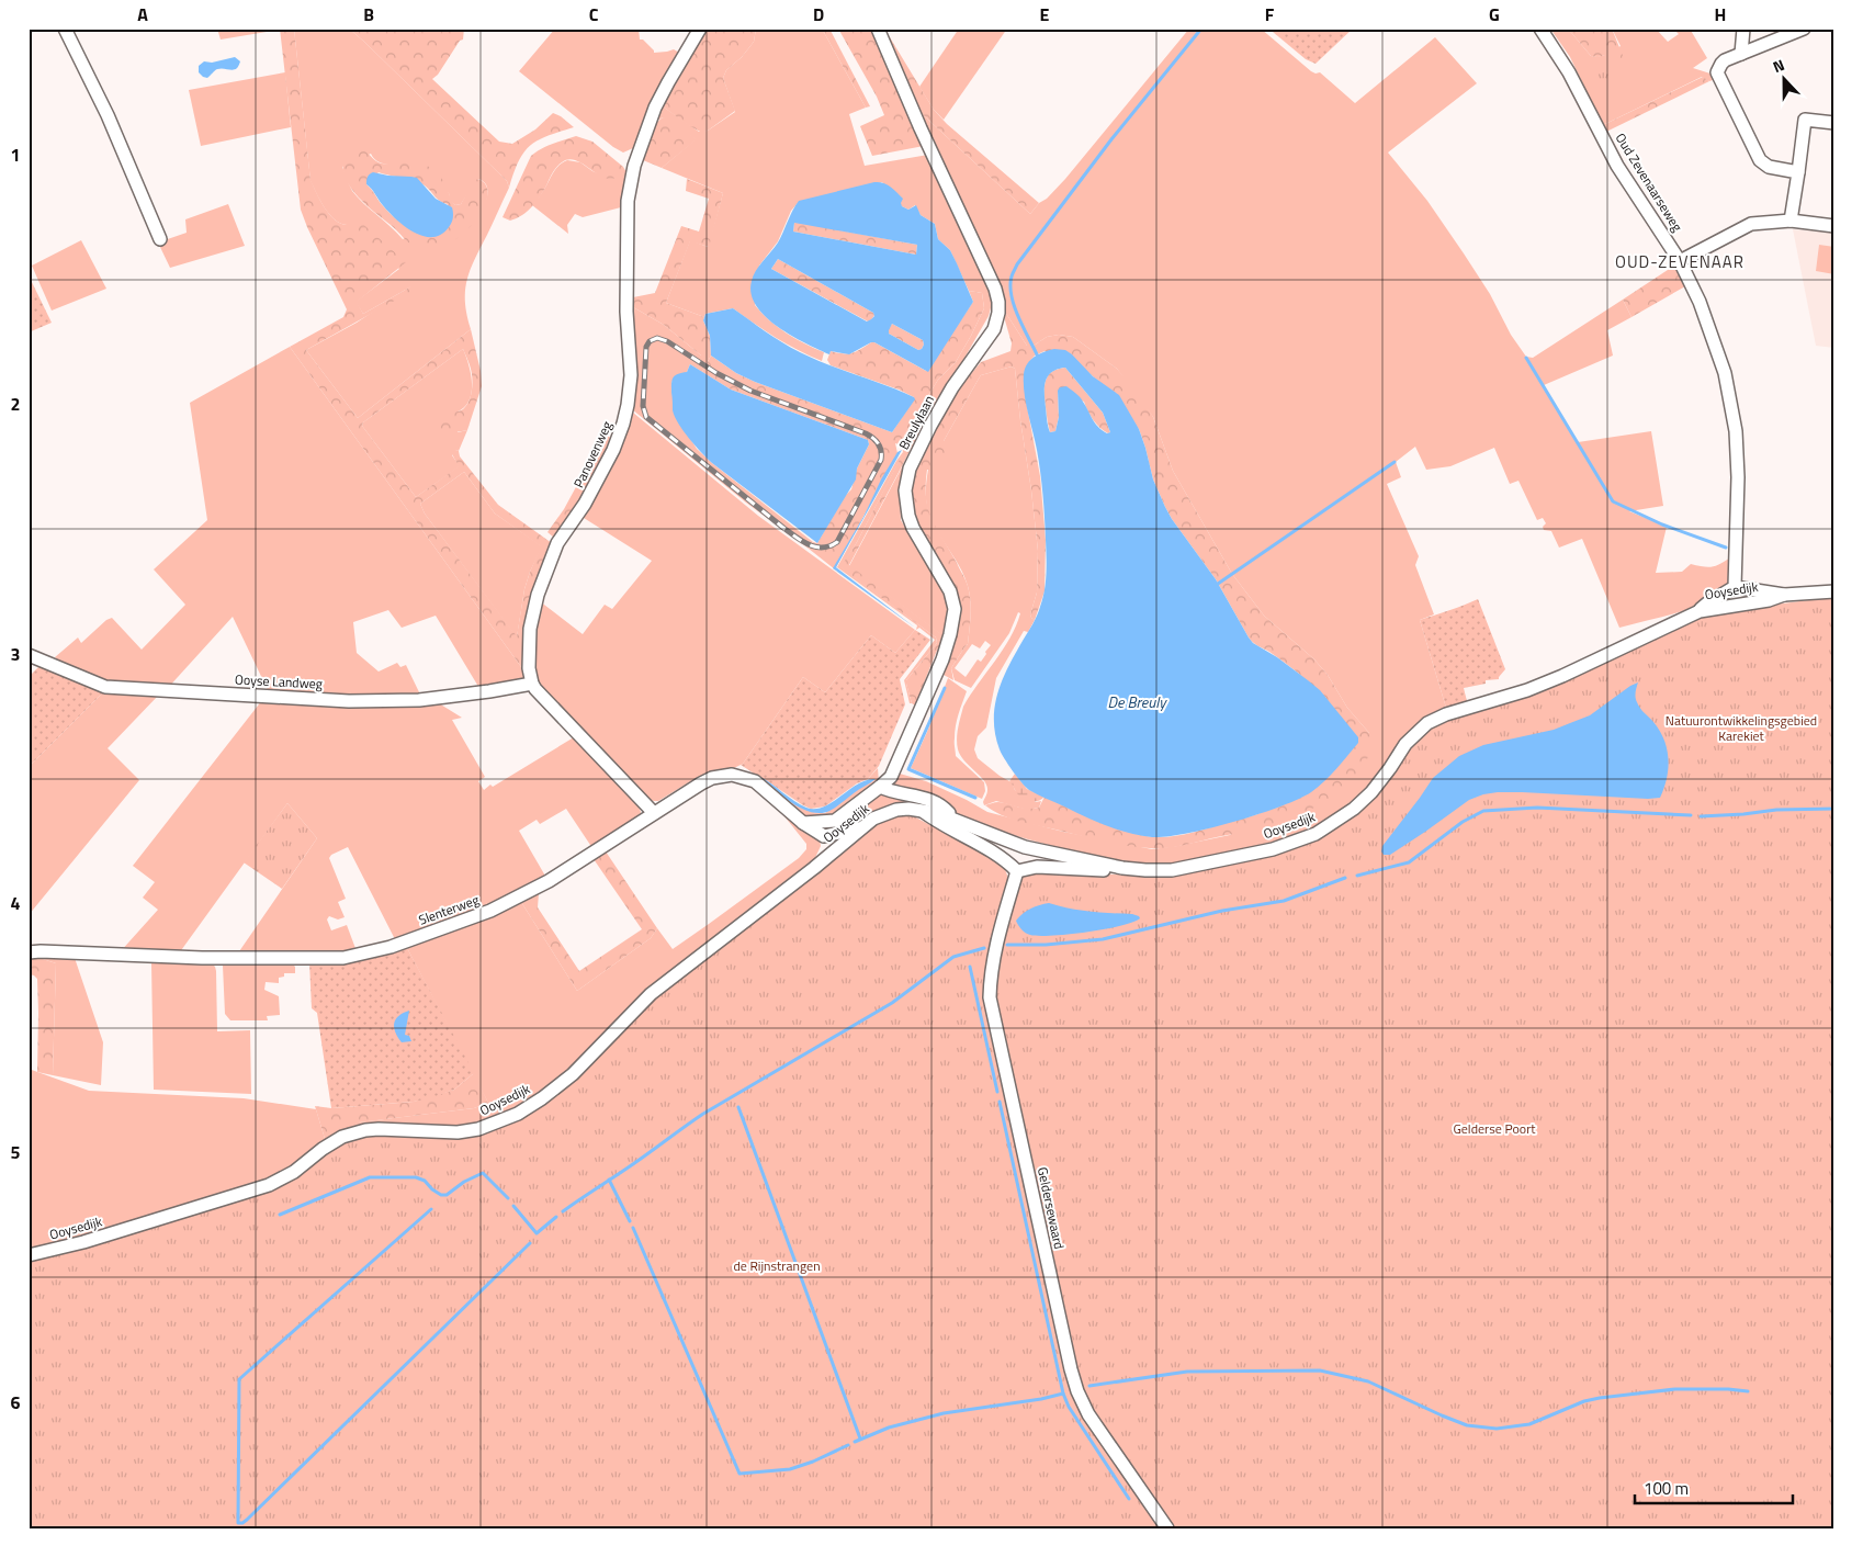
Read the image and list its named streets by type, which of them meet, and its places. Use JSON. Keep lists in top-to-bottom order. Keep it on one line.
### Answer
{"streets":{"street":["Oud Zevenaarseweg","Breulylaan","Panovenweg","Ooysedijk","Ooyse Landweg","Slenterweg","Geldersewaard"]},"crossings":[["Breulylaan","Slenterweg"],["Panovenweg","Ooyse Landweg"]],"districts":["OUD-ZEVENAAR"],"water":["De Breuly"],"parks":["Natuurontwikkelingsgebied Karekiet","Gelderse Poort","de Rijnstrangen"],"scale_bar":"100 m","north":"top","grid":{"columns":["A","B","C","D","E","F","G","H"],"rows":["1","2","3","4","5","6"]}}
